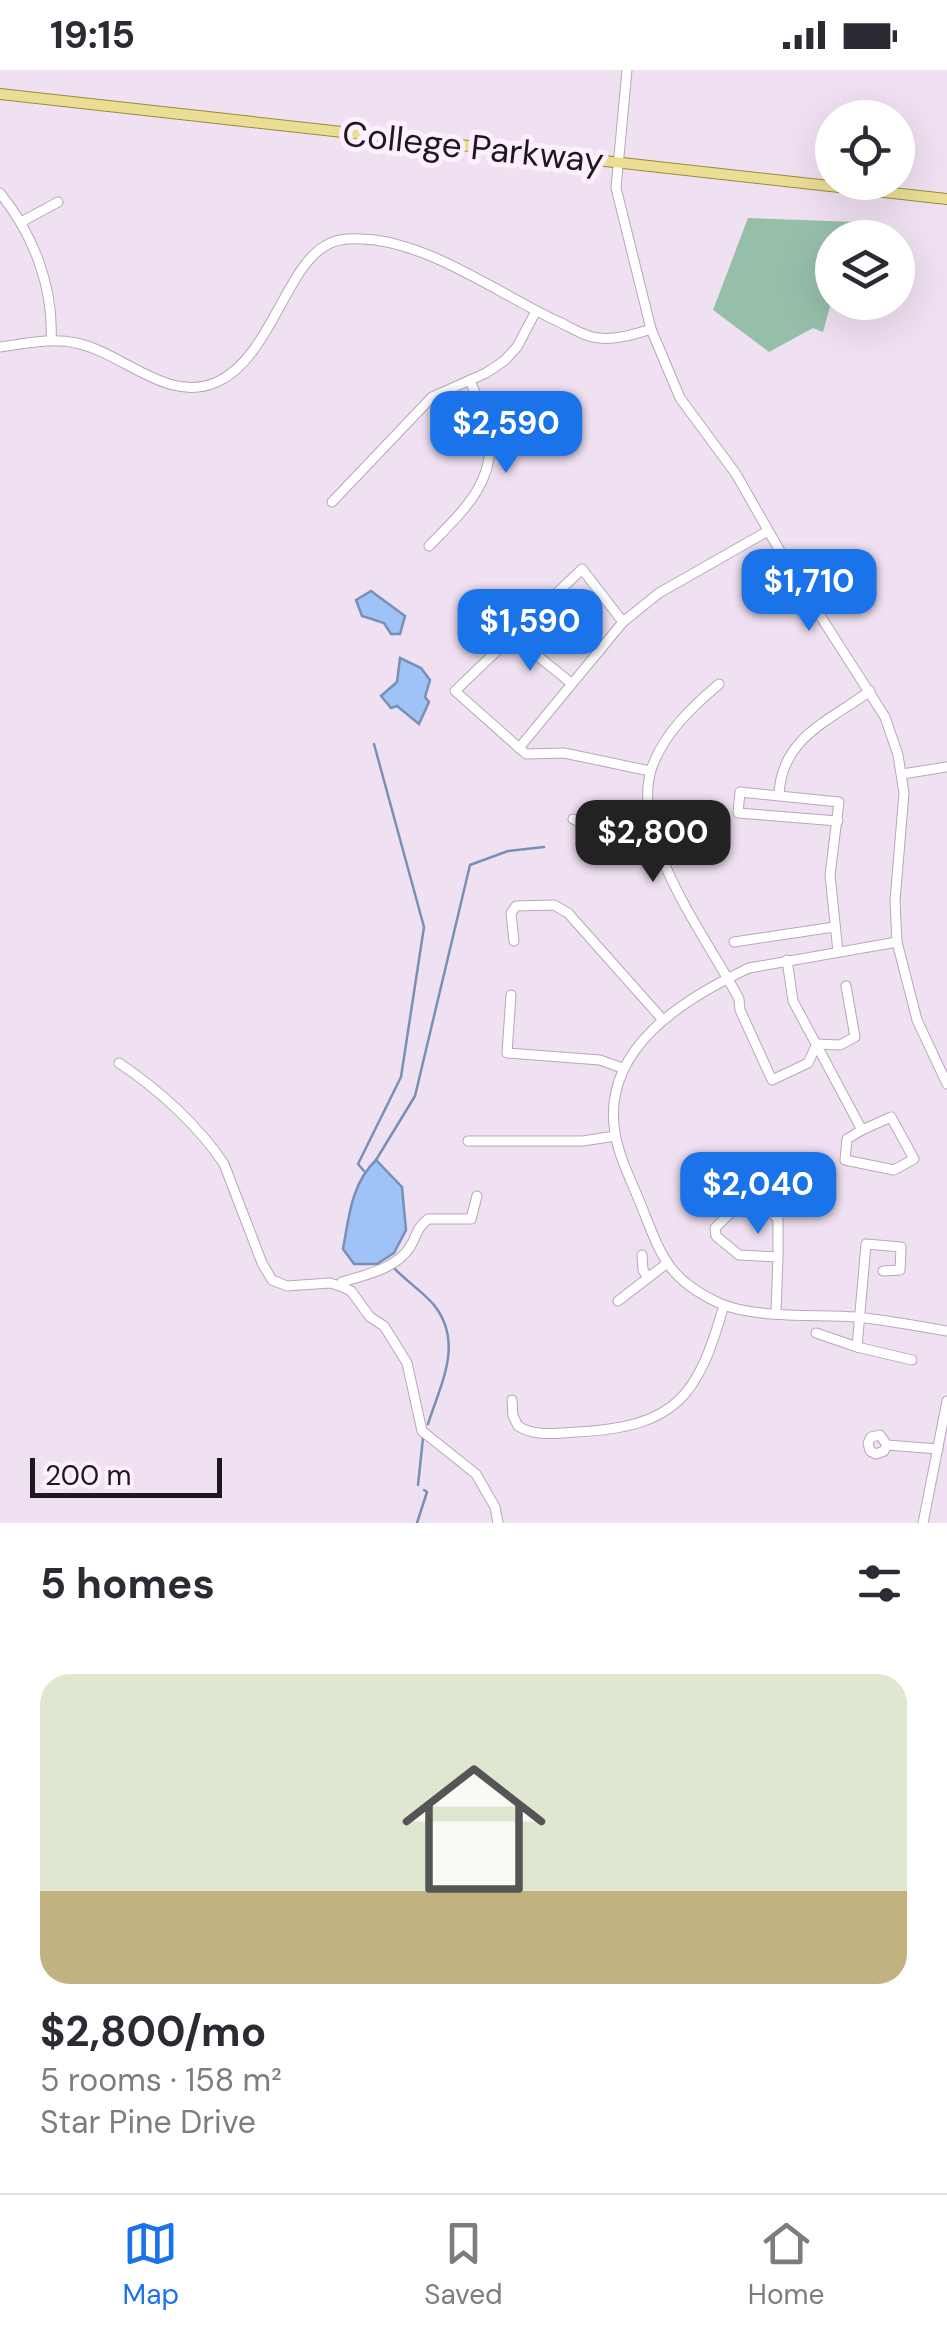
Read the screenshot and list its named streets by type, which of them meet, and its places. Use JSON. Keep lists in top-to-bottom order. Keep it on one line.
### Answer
{"streets":{"main road":["College Parkway"]},"scale_bar":"200 m","page":{"status":"19:15","price":["$2,590","$1,710","$1,590","$2,800","$2,040"],"scale":"200 m","heading":"5 homes","list":[{"name":"$2,800/mo","note":"5 rooms · 158 m² · Star Pine Drive"}],"tabs":["Map","Saved","Home"]}}
